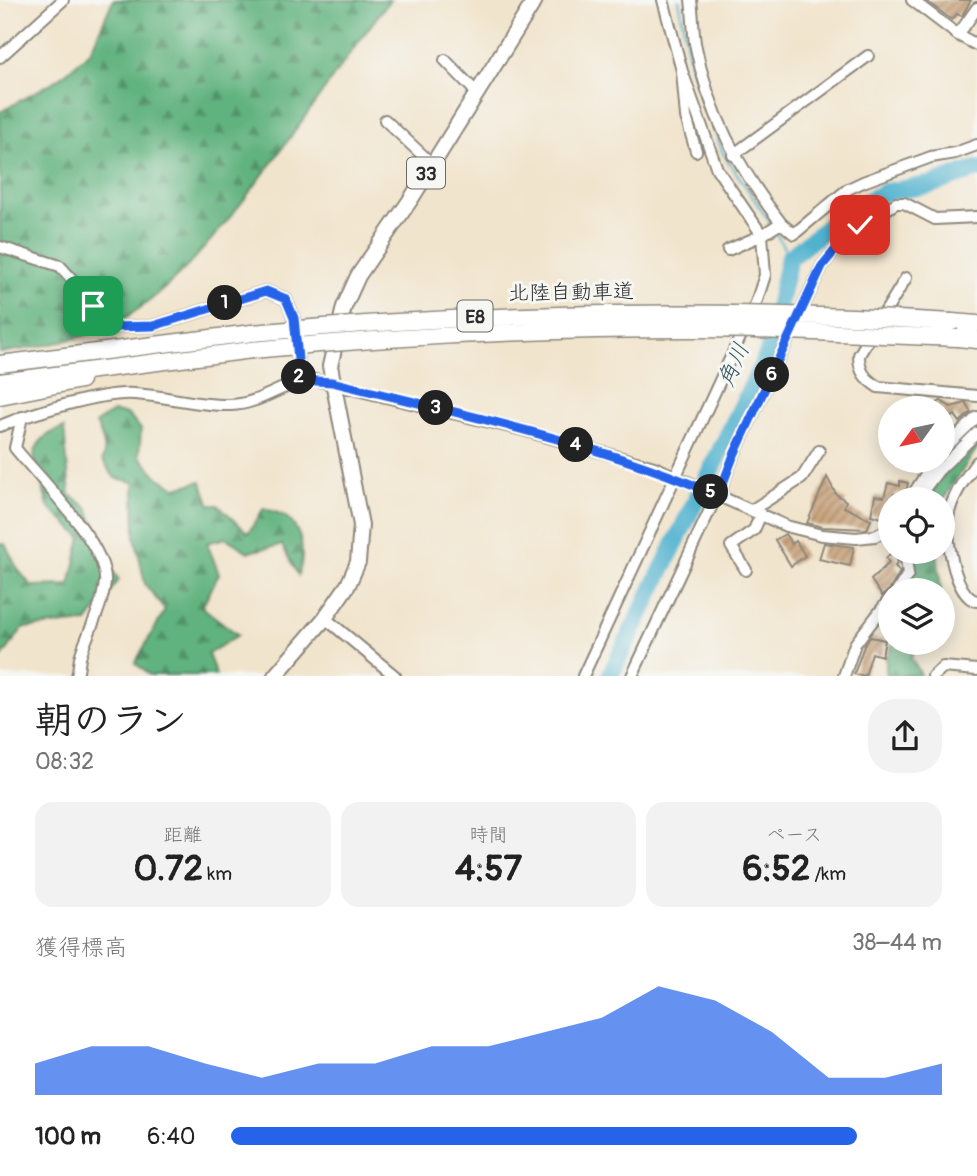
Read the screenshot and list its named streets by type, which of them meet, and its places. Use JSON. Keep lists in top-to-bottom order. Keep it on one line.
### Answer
{"streets":{"highway":["北陸自動車道","E8"],"main road":["33"]},"water":["角川"],"north":"bottom left","page":{"pins":["1","6","2","3","4","5"],"heading":["朝のラン","08:32"],"stats":[["距離","0.72 km"],["時間","4:57"],["ペース","6:52 /km"]],"chart":["獲得標高","38–44 m"],"list":[{"name":"100 m","note":"6:40"}]}}
